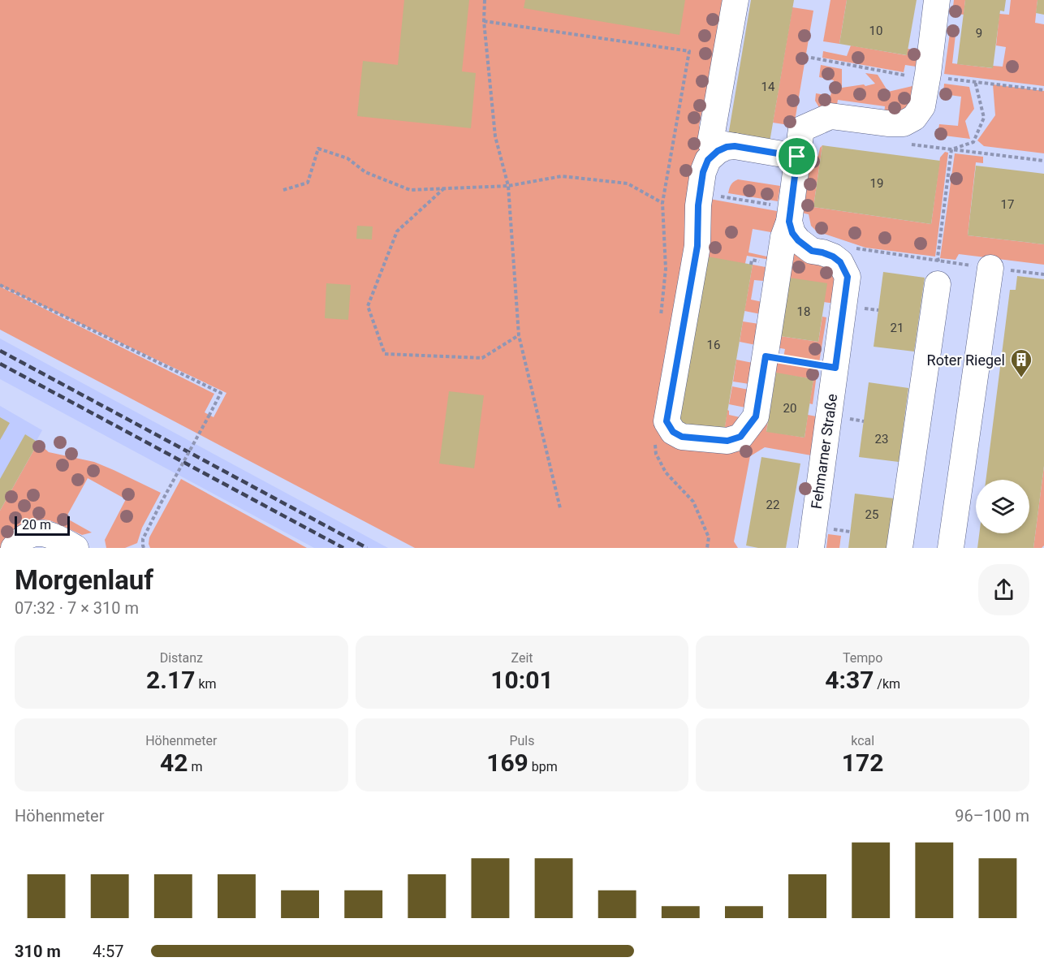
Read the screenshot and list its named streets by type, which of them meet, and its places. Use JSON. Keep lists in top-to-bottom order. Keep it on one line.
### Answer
{"streets":{"street":["Fehmarner Straße"]},"places":{"building":["Roter Riegel"]},"house_numbers":["10","9","14","19","17","18","21","16","20","23","22","25"],"scale_bar":"20 m","page":{"scale":"20 m","heading":["Morgenlauf","07:32 · 7 × 310 m"],"stats":[["Distanz","2.17 km"],["Zeit","10:01"],["Tempo","4:37 /km"],["Höhenmeter","42 m"],["Puls","169 bpm"],["kcal","172"]],"chart":["Höhenmeter","96–100 m"],"list":[{"name":"310 m","note":"4:57"}]}}
